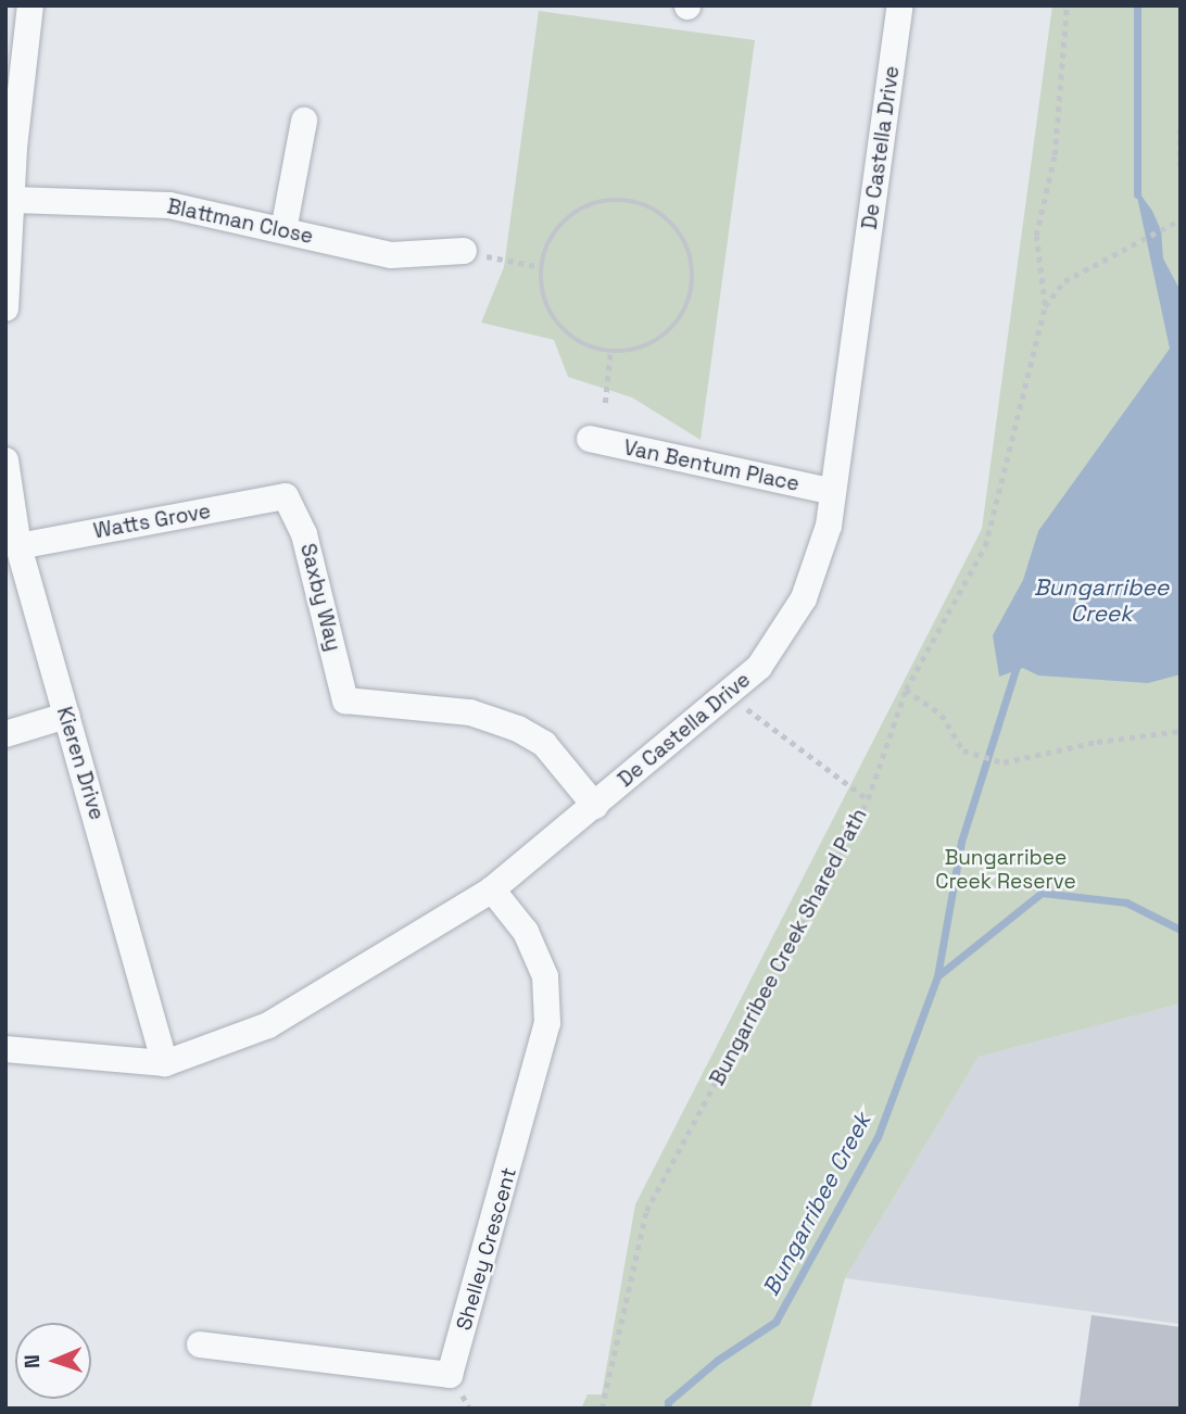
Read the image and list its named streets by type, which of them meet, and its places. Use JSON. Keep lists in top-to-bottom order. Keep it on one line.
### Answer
{"streets":{"street":["De Castella Drive","Blattman Close","Van Bentum Place","Watts Grove","Saxby Way","Kieren Drive","Shelley Crescent"],"path":["Bungarribee Creek Shared Path"]},"crossings":[["De Castella Drive","Van Bentum Place"],["De Castella Drive","Saxby Way"],["De Castella Drive","Kieren Drive"],["De Castella Drive","Shelley Crescent"],["Watts Grove","Saxby Way"],["Watts Grove","Kieren Drive"]],"water":["Bungarribee Creek"],"parks":["Bungarribee Creek Reserve"],"north":"left"}
